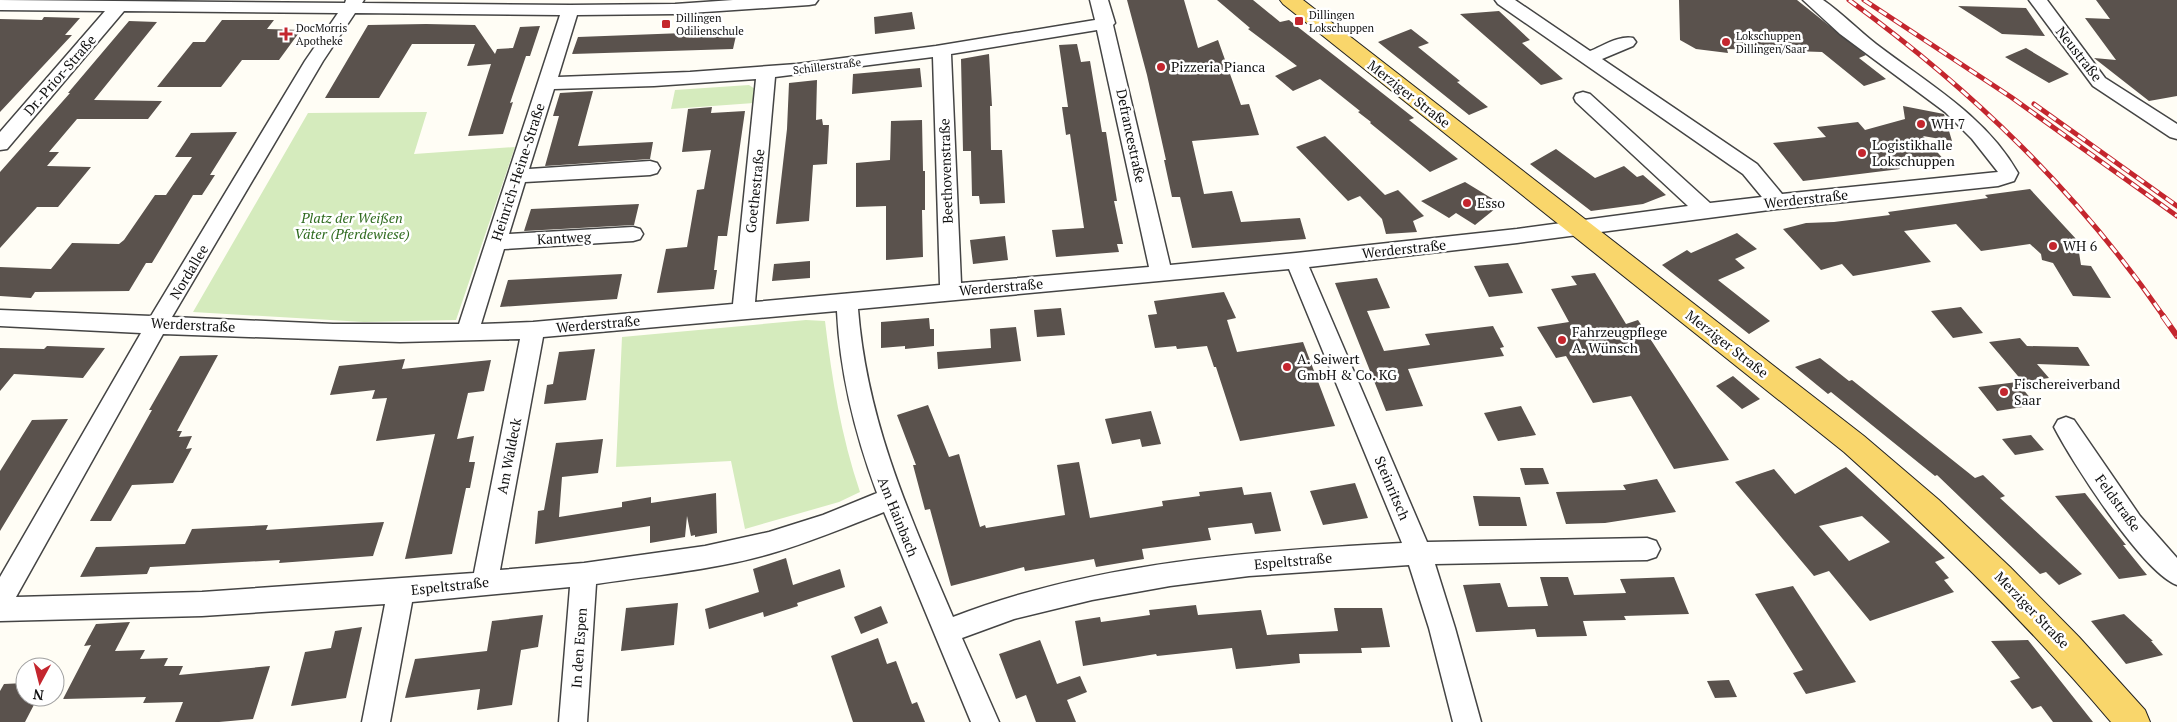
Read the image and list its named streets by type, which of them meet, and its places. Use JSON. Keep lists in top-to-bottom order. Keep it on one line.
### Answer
{"streets":{"main road":["Merziger Straße"],"street":["Neustraße","Schillerstraße","Dr.-Prior-Straße","Defrancestraße","Beethovenstraße","Heinrich-Heine-Straße","Goethestraße","Werderstraße","Kantweg","Nordallee","Am Waldeck","Steinritsch","Feldstraße","Am Hainbach","Espeltstraße","In den Espen"]},"crossings":[["Schillerstraße","Defrancestraße"],["Schillerstraße","Beethovenstraße"],["Schillerstraße","Heinrich-Heine-Straße"],["Schillerstraße","Goethestraße"],["Merziger Straße","Werderstraße"],["Defrancestraße","Werderstraße"],["Beethovenstraße","Werderstraße"],["Heinrich-Heine-Straße","Werderstraße"],["Heinrich-Heine-Straße","Kantweg"],["Goethestraße","Werderstraße"],["Werderstraße","Nordallee"],["Werderstraße","Am Waldeck"],["Werderstraße","Steinritsch"],["Werderstraße","Am Hainbach"],["Am Waldeck","Espeltstraße"],["Steinritsch","Espeltstraße"],["Am Hainbach","Espeltstraße"],["Espeltstraße","In den Espen"]],"parks":["Platz der Weißen Väter (Pferdewiese)"],"places":{"transit":["Dillingen Lokschuppen","Dillingen Odilienschule"],"health":["DocMorris Apotheke"],"other":["Lokschuppen Dillingen/Saar","Pizzeria Pianca","WH 7","Logistikhalle Lokschuppen","Esso","WH 6","Fahrzeugpflege A. Wünsch","A. Seiwert GmbH & Co. KG","Fischereiverband Saar"]},"north":"bottom"}
